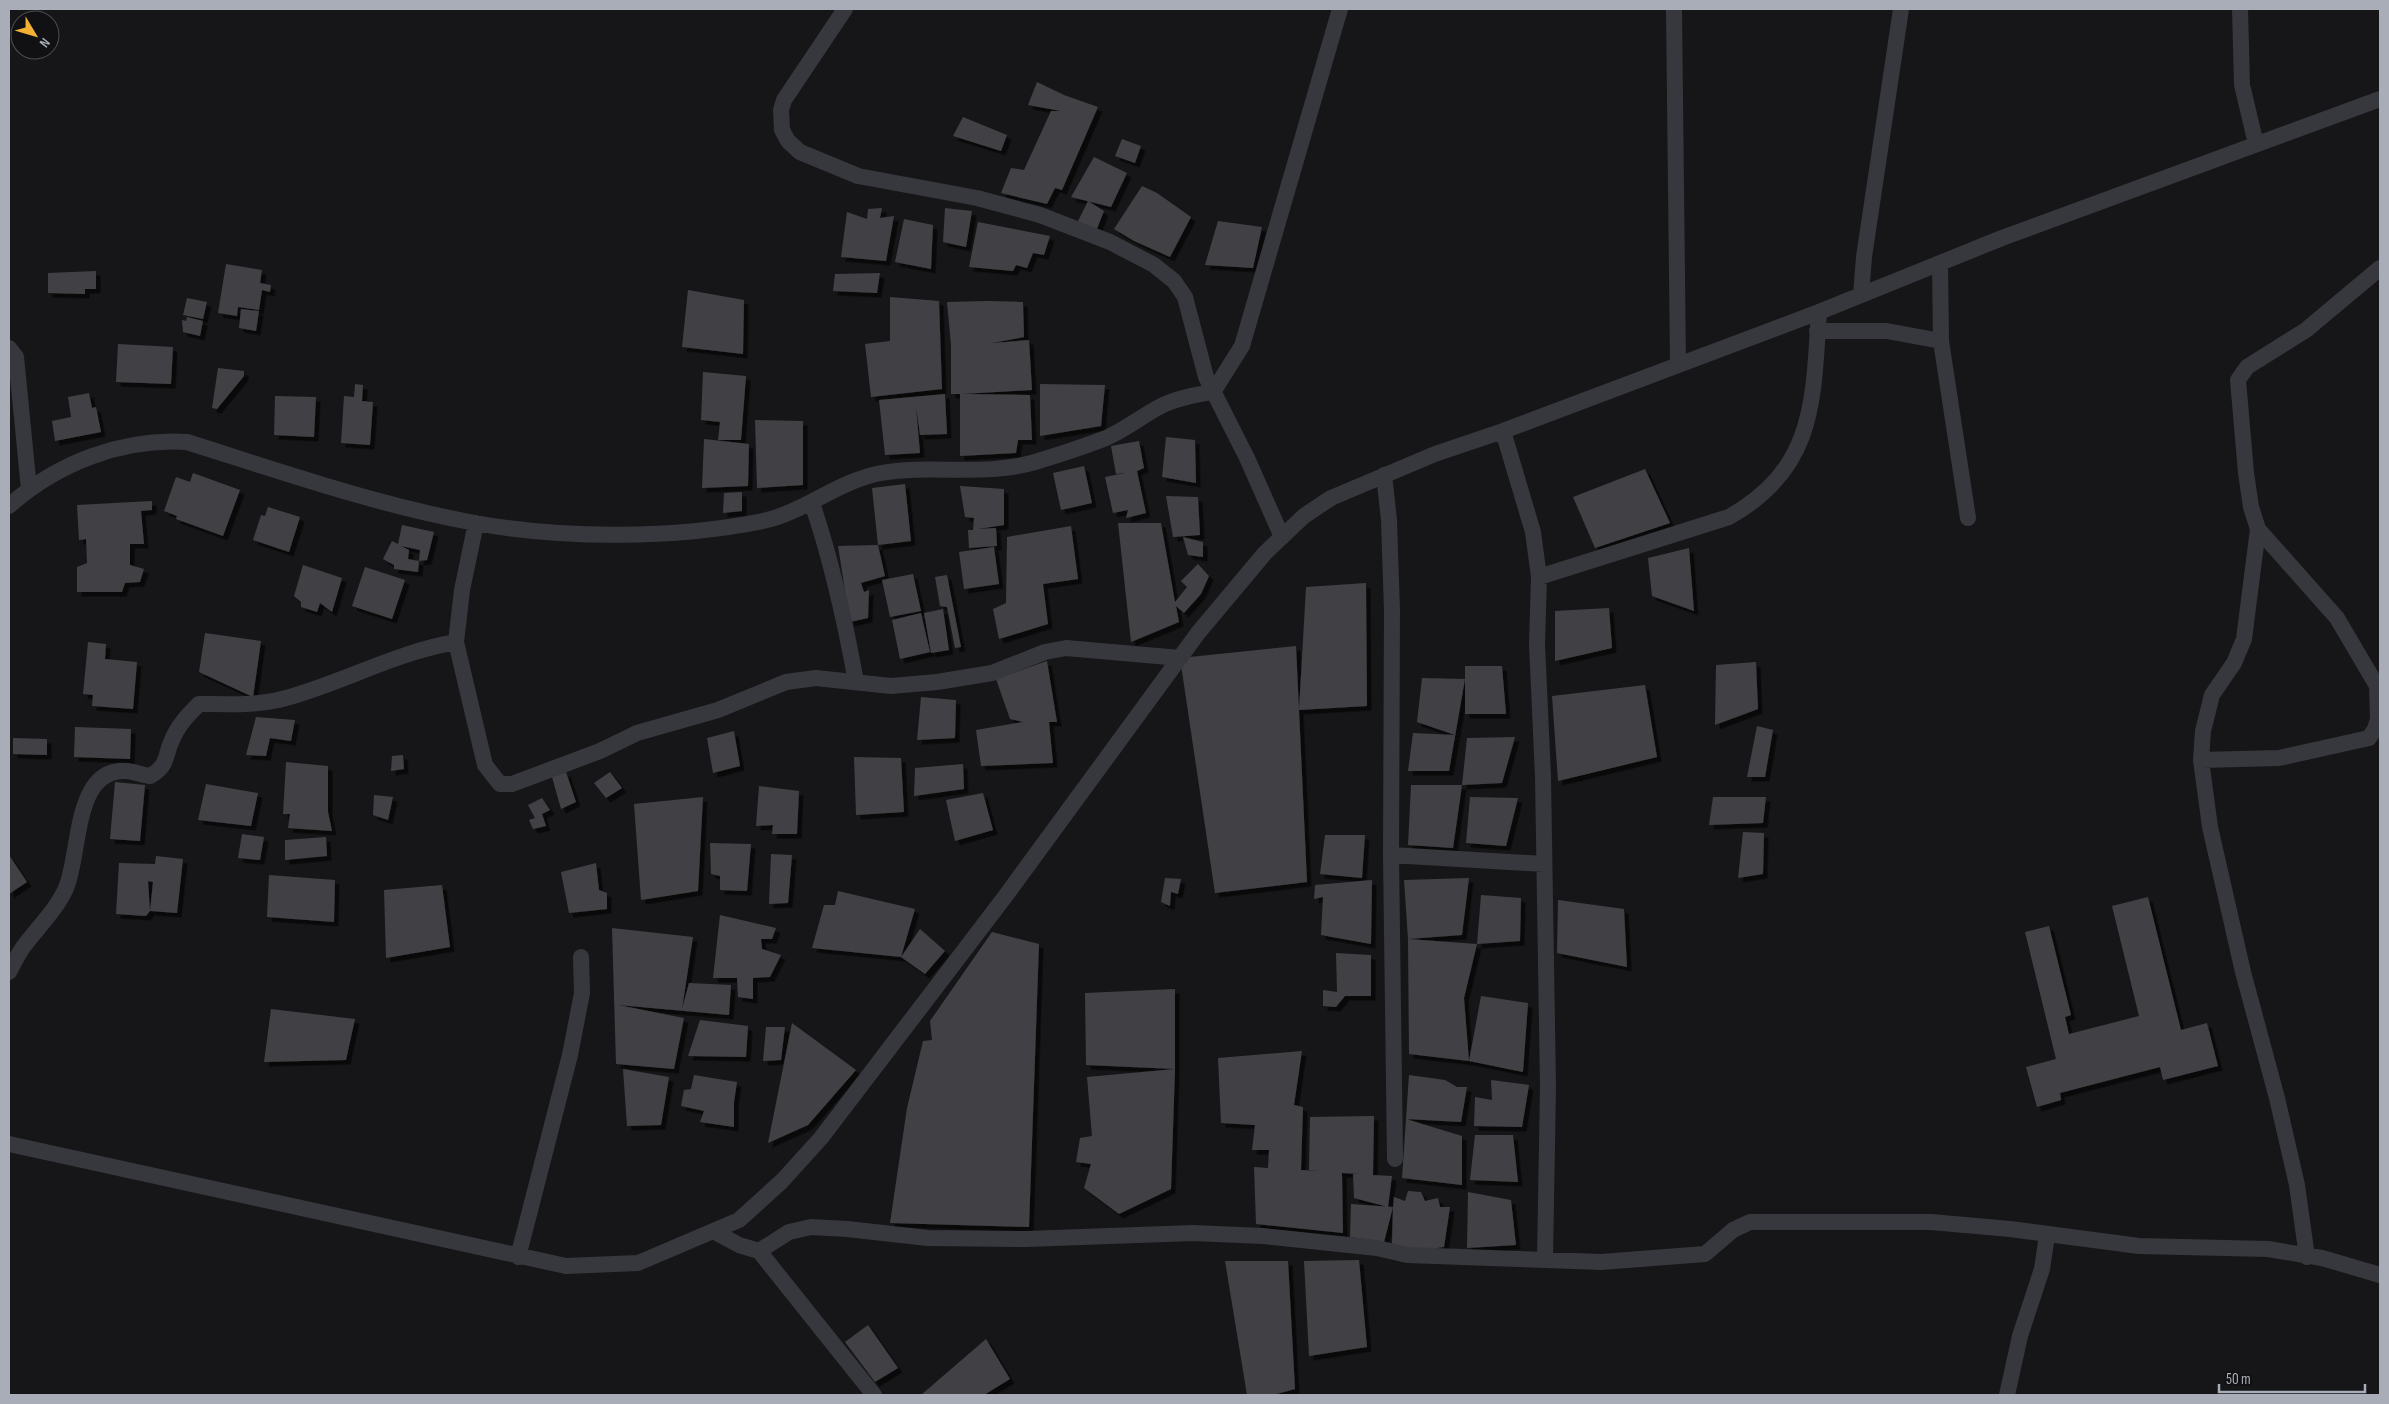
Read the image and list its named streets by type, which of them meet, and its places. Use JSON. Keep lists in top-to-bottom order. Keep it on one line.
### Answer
{"scale_bar":"50 m","north":"bottom right"}
